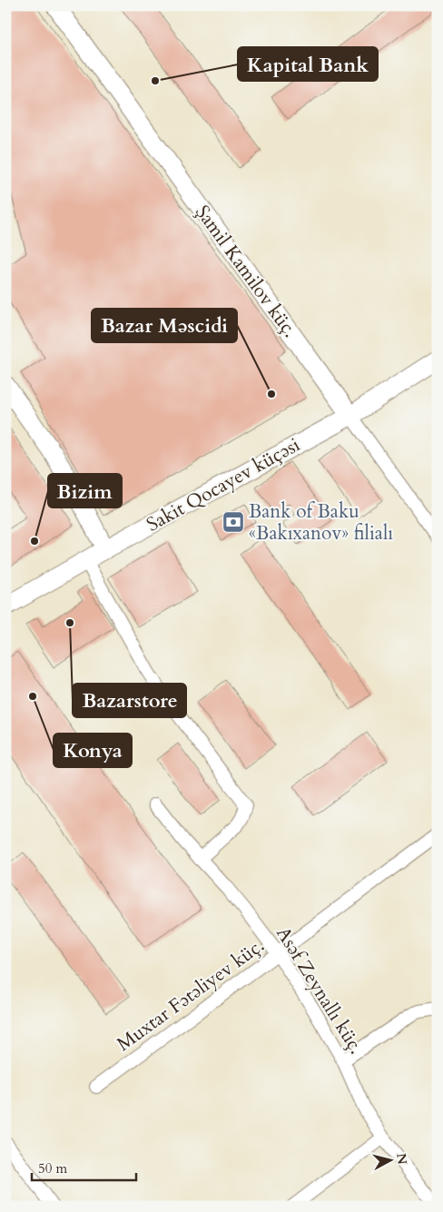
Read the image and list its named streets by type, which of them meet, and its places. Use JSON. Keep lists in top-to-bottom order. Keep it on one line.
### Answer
{"streets":{"street":["Şamil Kamilov küç.","Sakit Qocayev küçəsi","Asəf Zeynallı küç.","Muxtar Fətəliyev küç."]},"crossings":[["Şamil Kamilov küç.","Sakit Qocayev küçəsi"],["Asəf Zeynallı küç.","Muxtar Fətəliyev küç."]],"places":{"other":["Kapital Bank","Bazar Məscidi","Bizim","Bazarstore","Konya"],"bank":["Bank of Baku «Bakıxanov» filialı"]},"scale_bar":"50 m","north":"right"}
